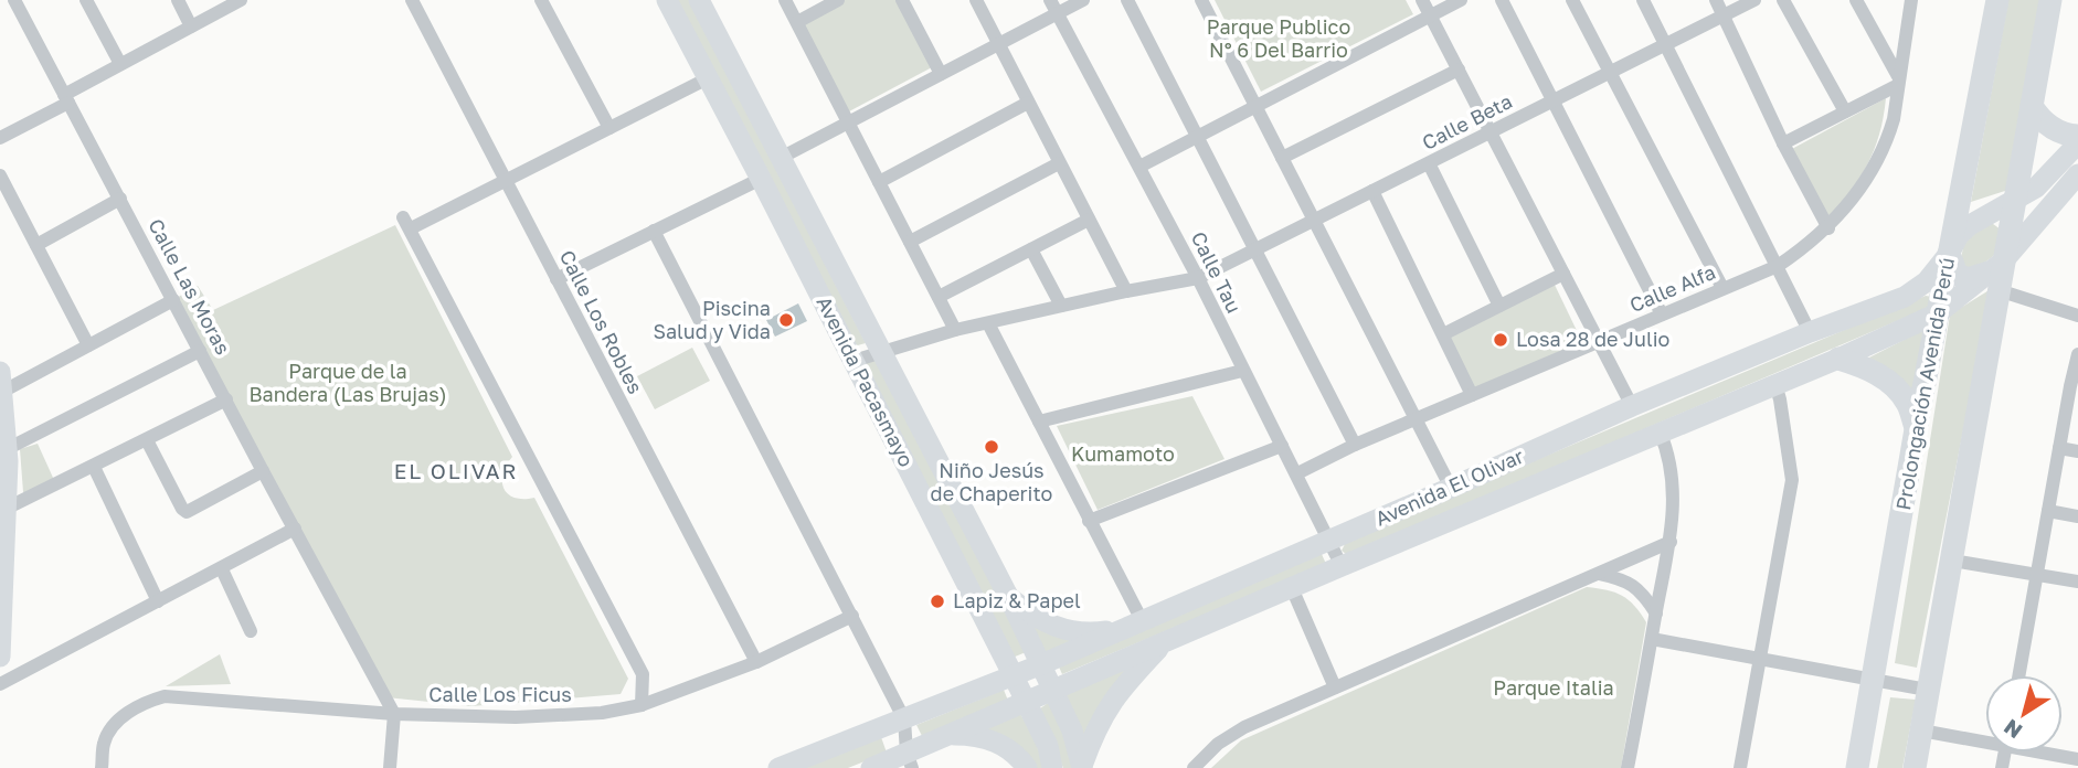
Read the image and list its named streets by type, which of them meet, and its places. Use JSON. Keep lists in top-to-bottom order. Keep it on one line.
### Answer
{"streets":{"main road":["Avenida Pacasmayo","Prolongación Avenida Perú","Avenida El Olivar"],"street":["Calle Beta","Calle Tau","Calle Las Moras","Calle Alfa","Calle Los Robles","Calle Los Ficus"]},"crossings":[["Calle Beta","Calle Tau"],["Calle Beta","Avenida Pacasmayo"],["Calle Tau","Calle Alfa"],["Calle Tau","Avenida El Olivar"],["Calle Las Moras","Calle Los Ficus"],["Calle Los Robles","Calle Los Ficus"],["Avenida Pacasmayo","Avenida El Olivar"],["Prolongación Avenida Perú","Avenida El Olivar"]],"districts":["EL OLIVAR"],"parks":["Parque Publico N° 6 Del Barrio","Parque de la Bandera (Las Brujas)","Kumamoto","Parque Italia"],"places":["Piscina Salud y Vida","Losa 28 de Julio","Niño Jesús de Chaperito","Lapiz & Papel"],"north":"bottom left"}
